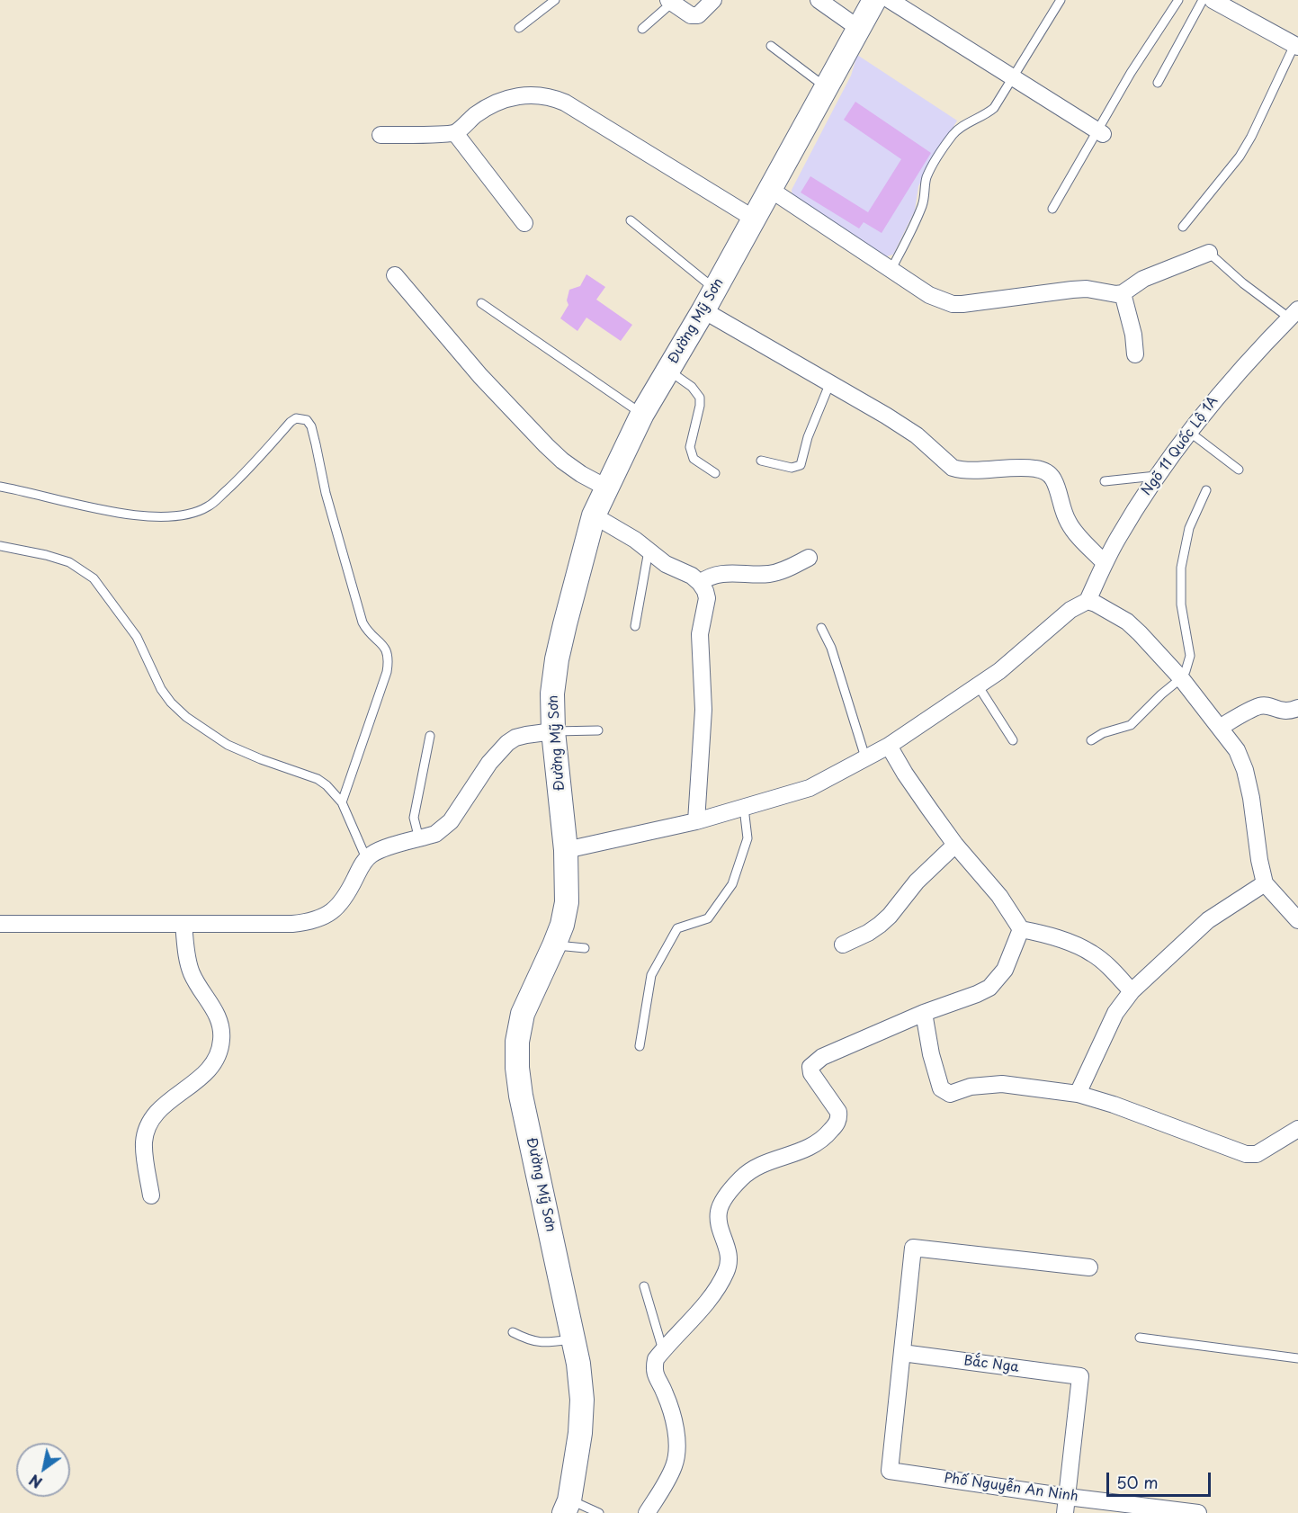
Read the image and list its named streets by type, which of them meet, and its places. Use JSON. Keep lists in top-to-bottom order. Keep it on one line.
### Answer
{"streets":{"street":["Đường Mỹ Sơn","Ngõ 11 Quốc Lộ 1A","Bắc Nga","Phố Nguyễn An Ninh"]},"crossings":[["Bắc Nga","Phố Nguyễn An Ninh"]],"scale_bar":"50 m","north":"bottom left"}
